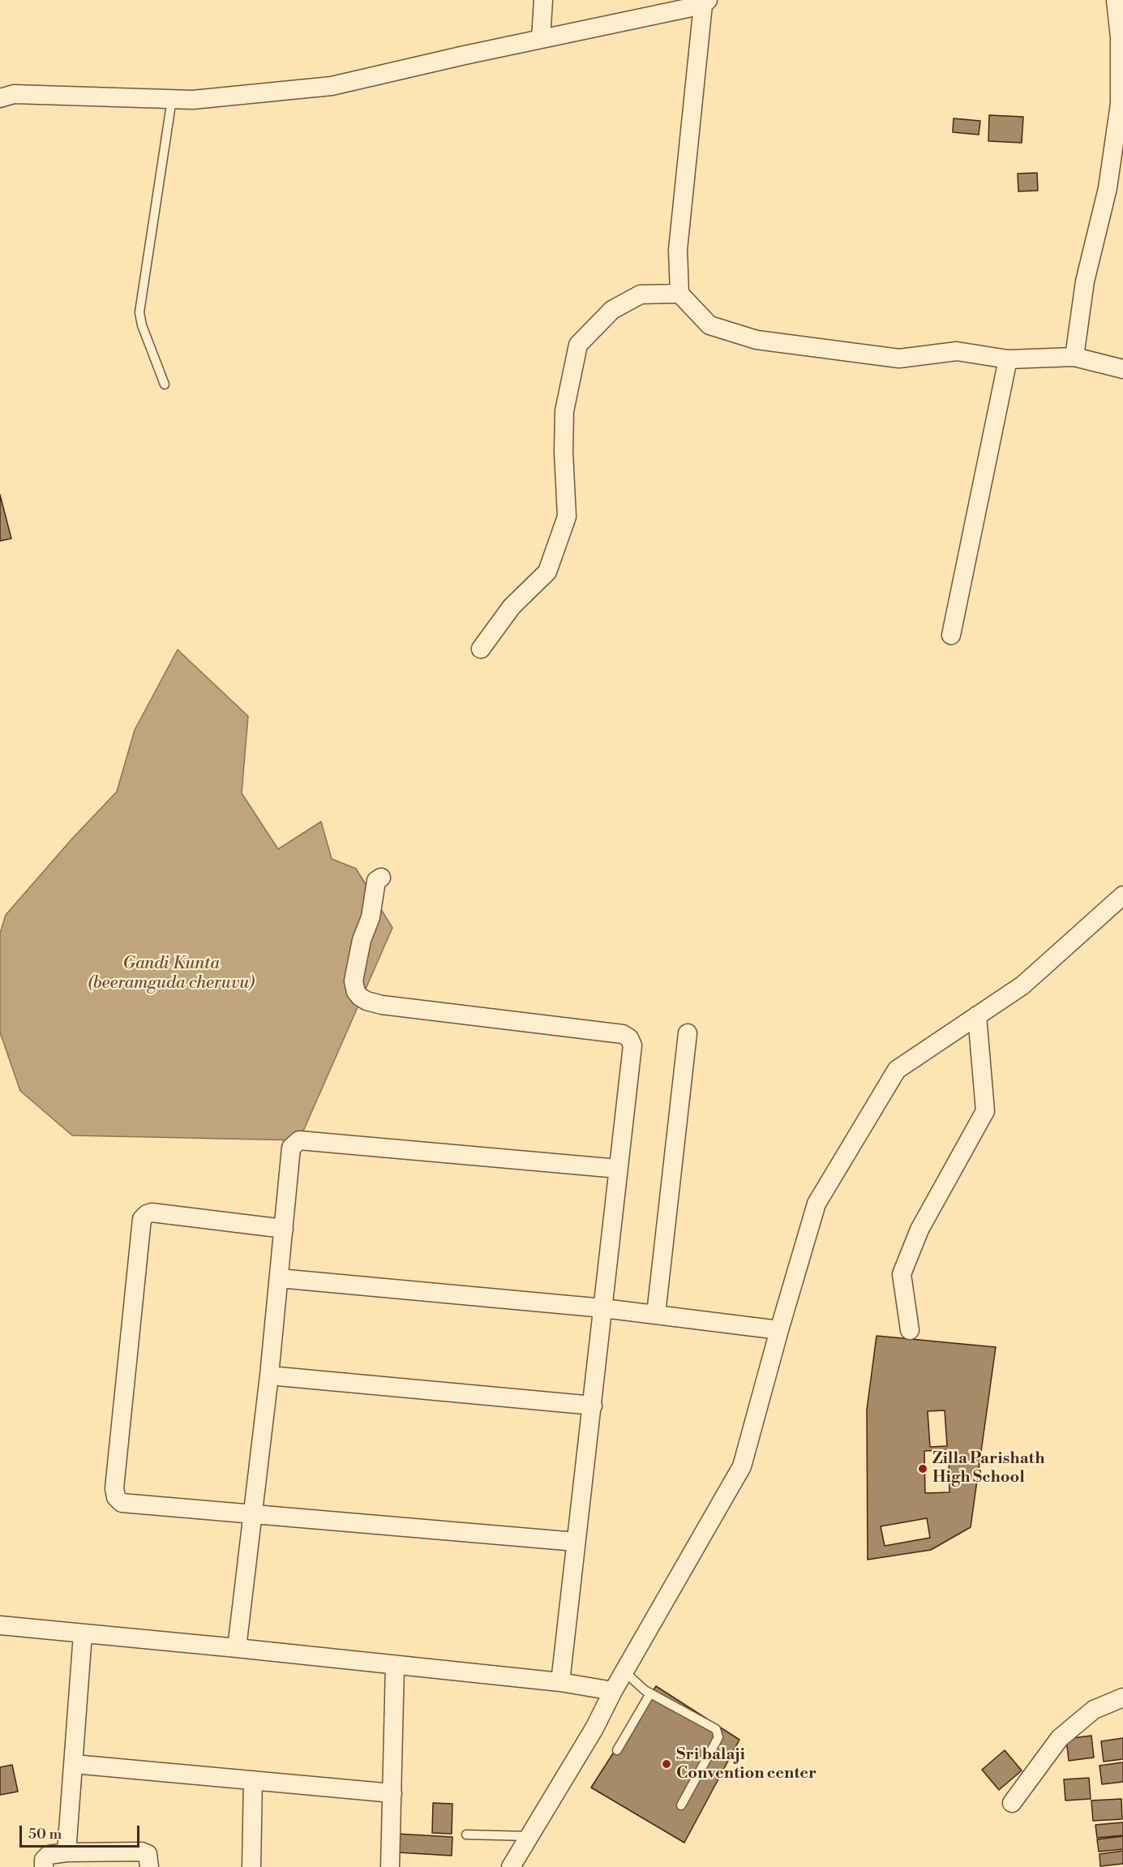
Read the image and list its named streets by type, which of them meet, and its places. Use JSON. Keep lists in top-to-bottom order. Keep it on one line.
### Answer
{"water":["Gandi Kunta (beeramguda cheruvu)"],"places":["Zilla Parishath High School","Sri balaji Convention center"],"scale_bar":"50 m"}
